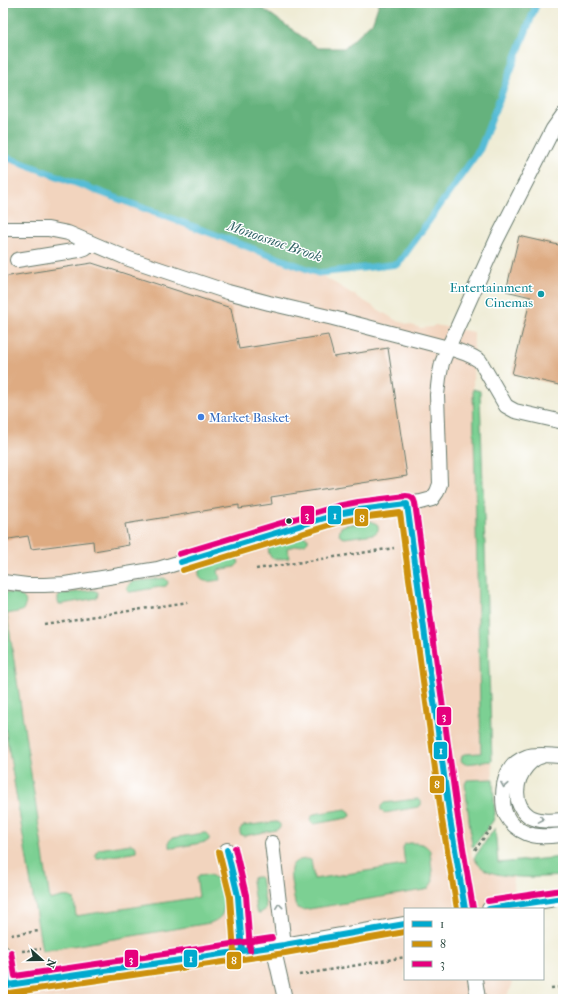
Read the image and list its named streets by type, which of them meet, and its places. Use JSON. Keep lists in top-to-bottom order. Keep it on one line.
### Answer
{"water":["Monoosnoc Brook"],"places":["Entertainment Cinemas","Market Basket"],"lines":["transit line 3","transit line 1","transit line 8"],"legend":["1","8","3"],"north":"right"}
